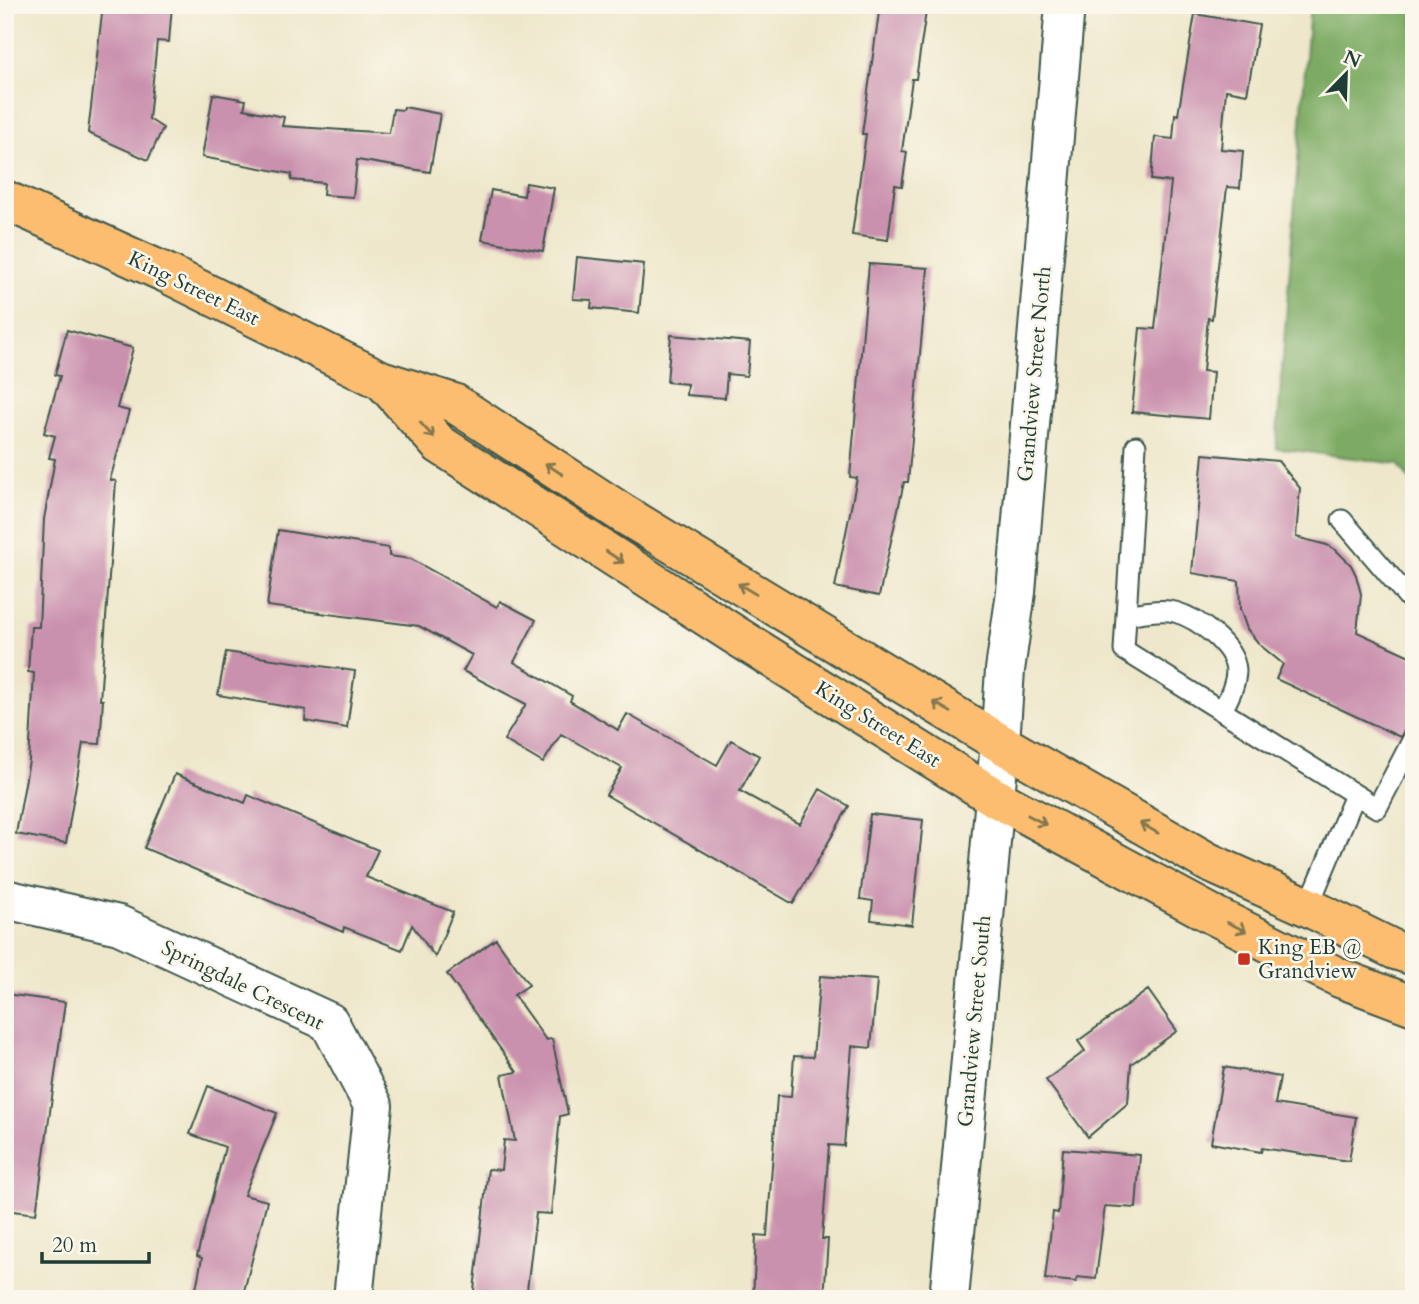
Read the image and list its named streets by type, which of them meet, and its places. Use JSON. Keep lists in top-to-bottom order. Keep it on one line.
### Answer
{"streets":{"main road":["King Street East"],"street":["Grandview Street North","Springdale Crescent","Grandview Street South"]},"crossings":[["King Street East","Grandview Street North"],["King Street East","Grandview Street South"],["Grandview Street North","Grandview Street South"]],"places":{"transit":["King EB @ Grandview"]},"scale_bar":"20 m","north":"top right"}
